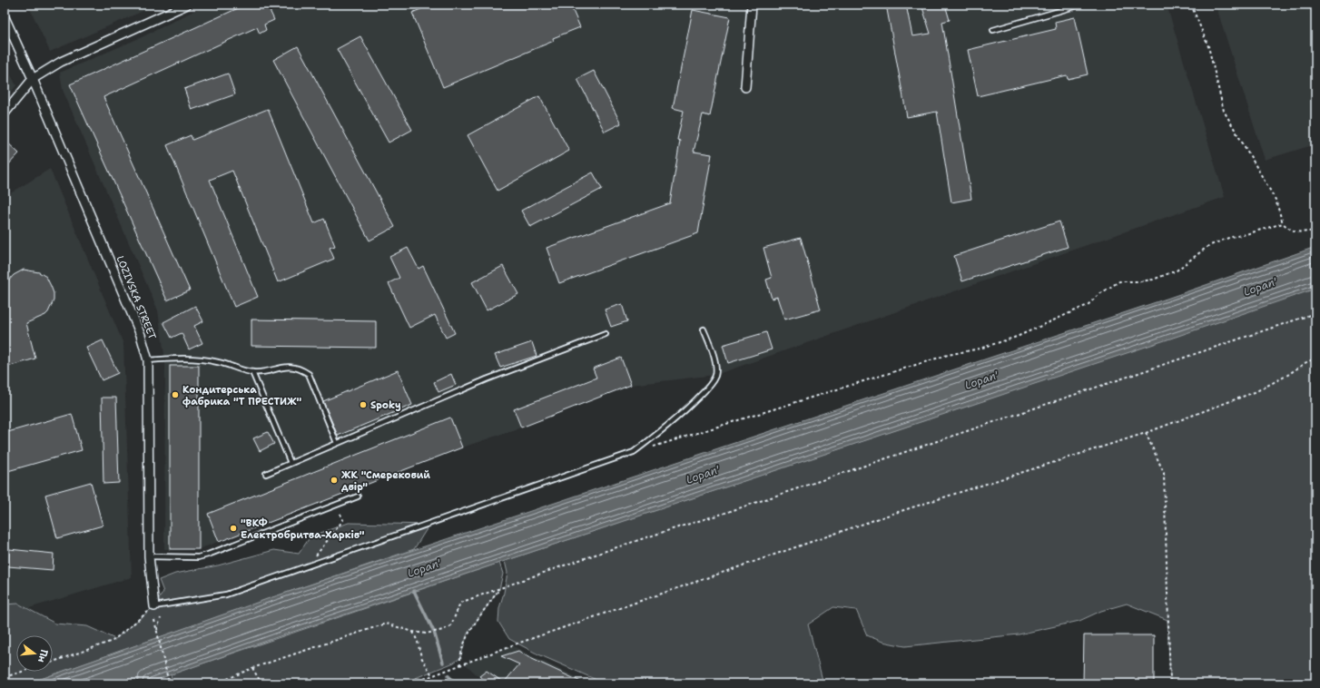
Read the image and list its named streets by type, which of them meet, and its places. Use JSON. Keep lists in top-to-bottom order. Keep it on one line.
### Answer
{"streets":{"street":["LOZIVSKA STREET"]},"water":["Lopan'"],"places":["Кондитерська фабрика \"Т ПРЕСТИЖ\"","Spoky","ЖК \"Смерековий двір\"","\"ВКФ Електробритва-Харків\""],"north":"right"}
